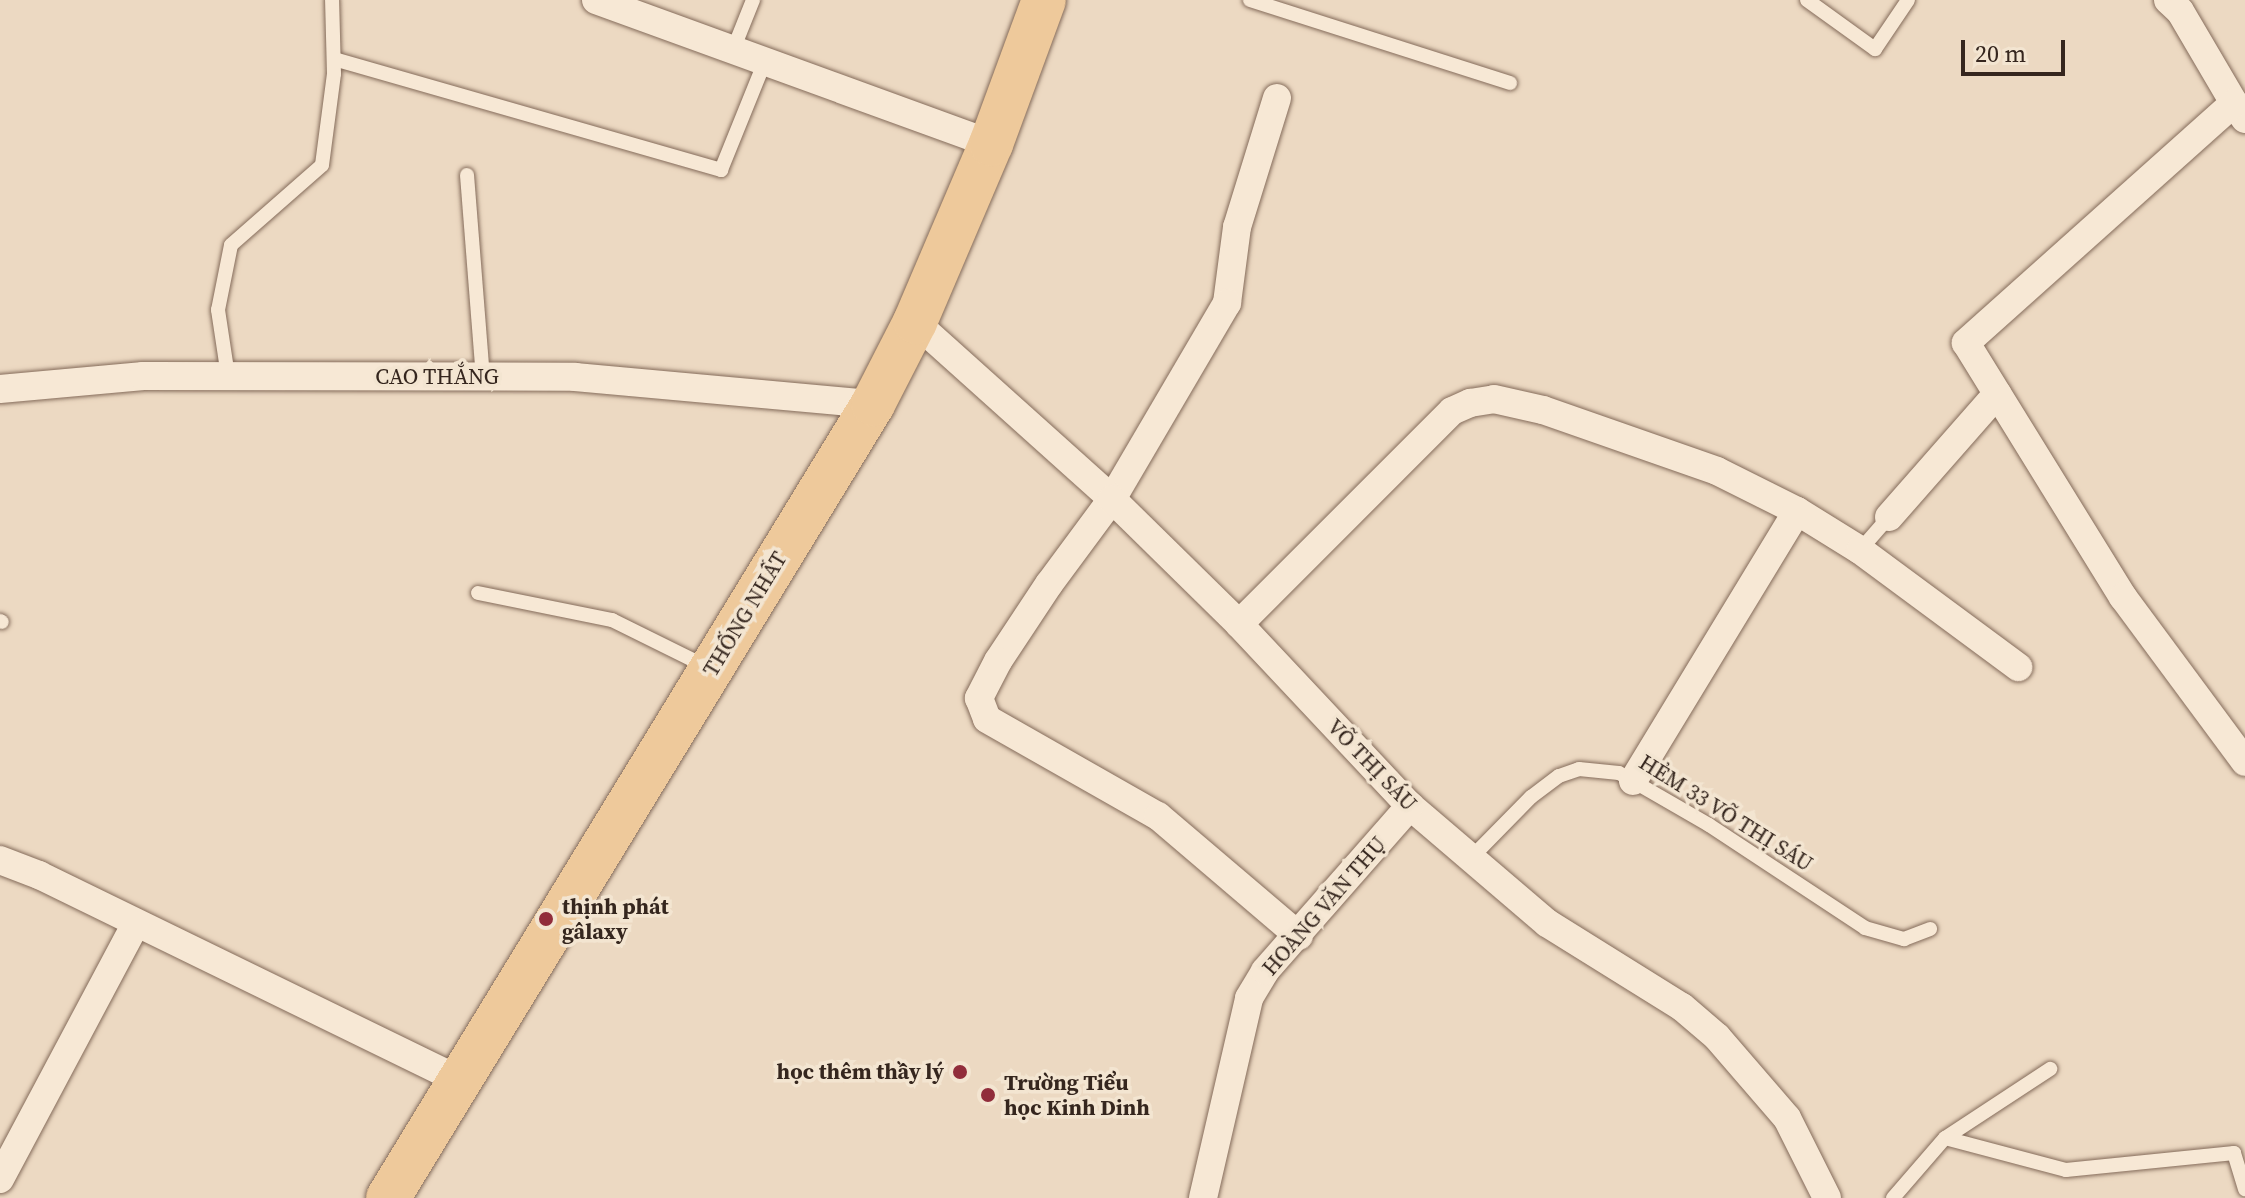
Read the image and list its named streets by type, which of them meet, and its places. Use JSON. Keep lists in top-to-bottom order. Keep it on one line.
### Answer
{"streets":{"main road":["THỐNG NHẤT"],"street":["CAO THẮNG","VÕ THỊ SÁU","HOÀNG VĂN THỤ"],"lane":["HẺM 33 VÕ THỊ SÁU"]},"crossings":[["CAO THẮNG","THỐNG NHẤT"],["THỐNG NHẤT","VÕ THỊ SÁU"],["VÕ THỊ SÁU","HẺM 33 VÕ THỊ SÁU"],["VÕ THỊ SÁU","HOÀNG VĂN THỤ"]],"places":["thịnh phát gâlaxy","học thêm thầy lý","Trường Tiểu học Kinh Dinh"],"scale_bar":"20 m"}
